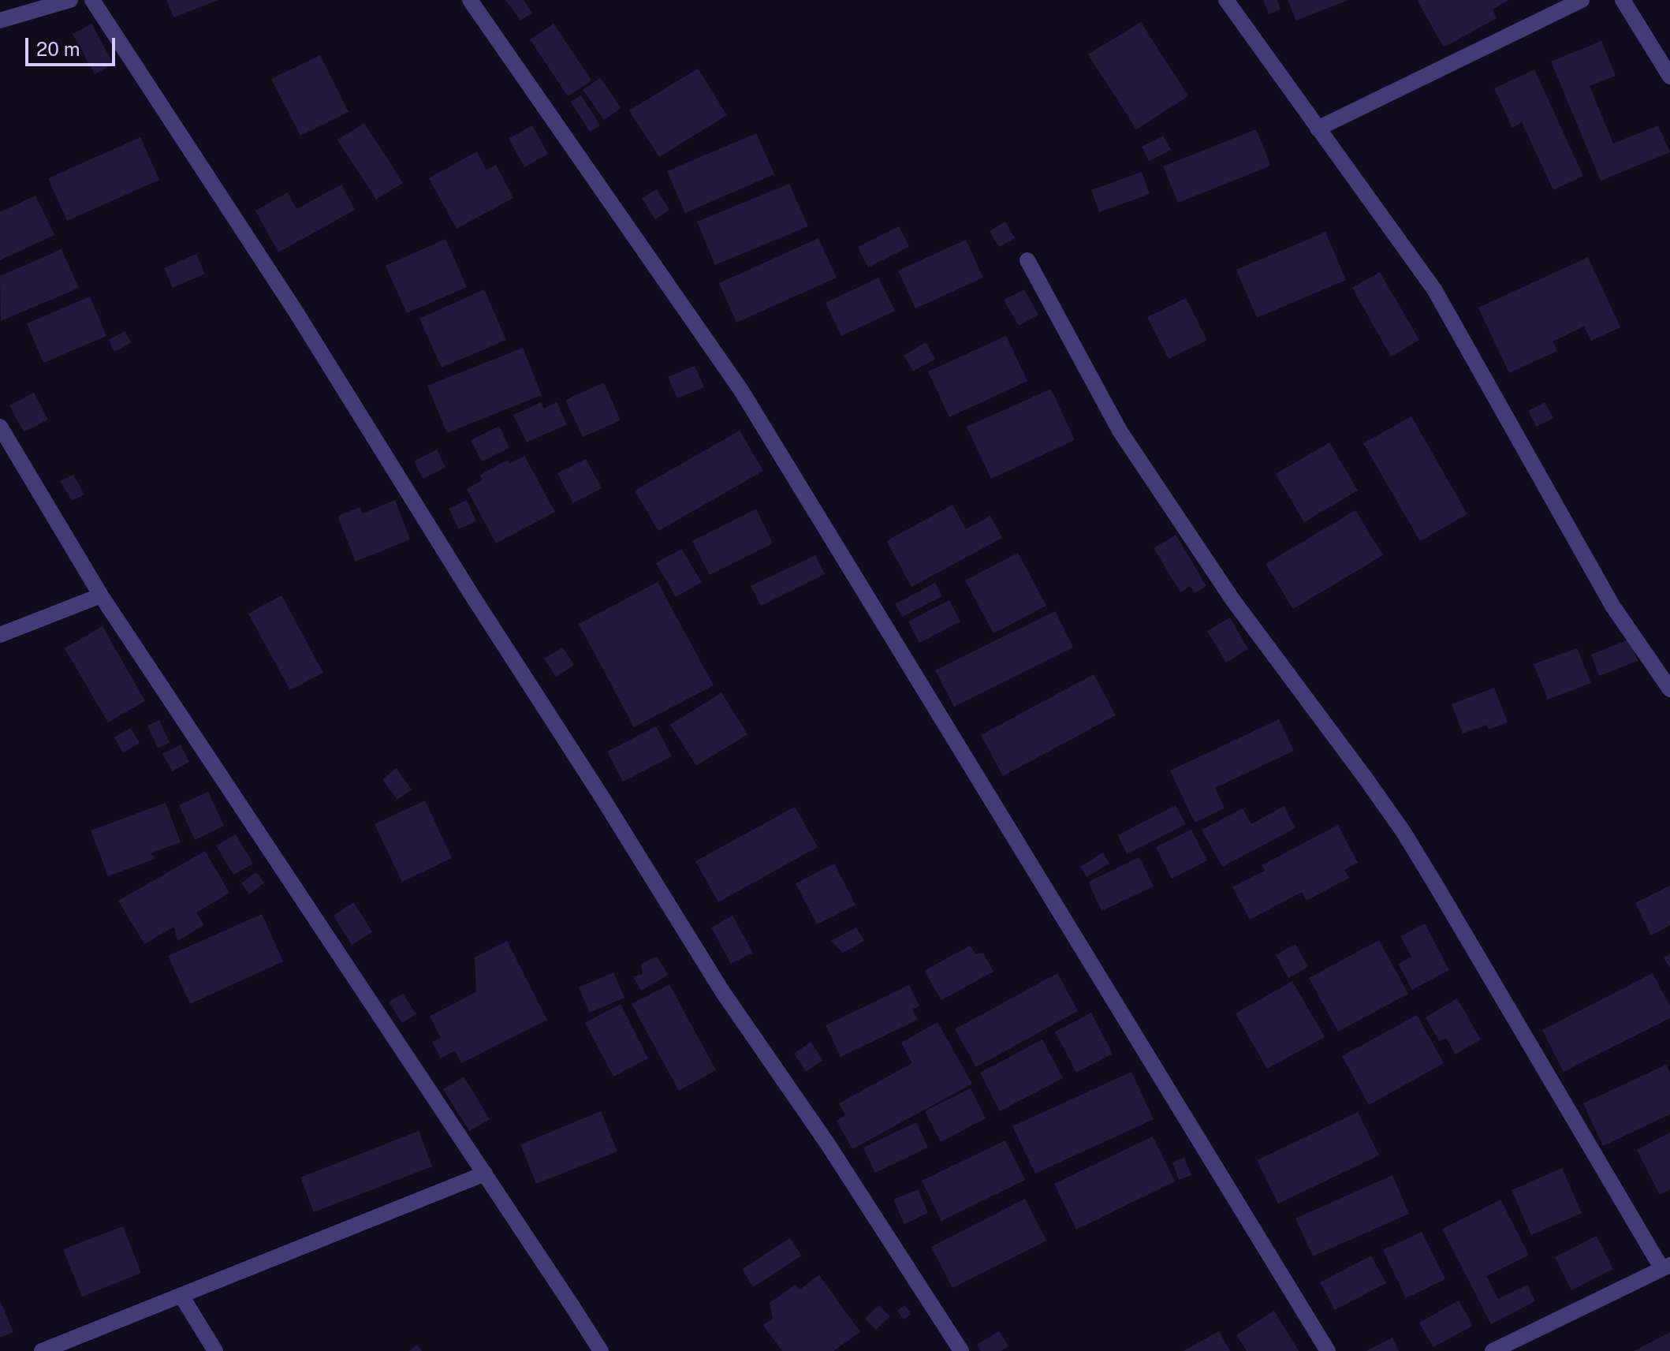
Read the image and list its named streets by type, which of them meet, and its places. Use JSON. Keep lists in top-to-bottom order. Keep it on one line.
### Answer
{"scale_bar":"20 m"}
